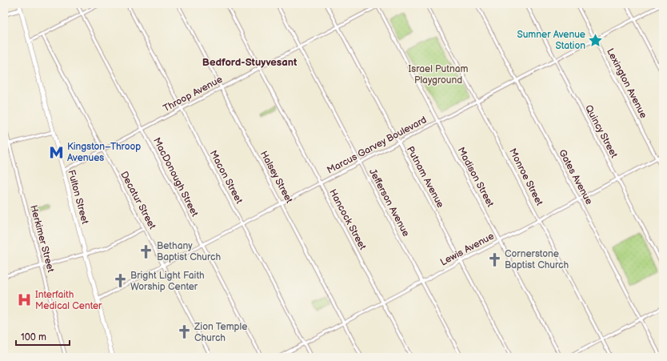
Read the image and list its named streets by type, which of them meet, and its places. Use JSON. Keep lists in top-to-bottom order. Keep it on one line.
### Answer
{"streets":{"main road":["Fulton Street"],"street":["Lexington Avenue","Throop Avenue","Quincy Street","Marcus Garvey Boulevard","MacDonough Street","Macon Street","Halsey Street","Putnam Avenue","Madison Street","Monroe Street","Gates Avenue","Decatur Street","Jefferson Avenue","Hancock Street","Herkimer Street","Lewis Avenue"]},"crossings":[["Lexington Avenue","Marcus Garvey Boulevard"],["Lexington Avenue","Lewis Avenue"],["Throop Avenue","MacDonough Street"],["Throop Avenue","Macon Street"],["Throop Avenue","Halsey Street"],["Throop Avenue","Putnam Avenue"],["Throop Avenue","Madison Street"],["Throop Avenue","Fulton Street"],["Throop Avenue","Decatur Street"],["Throop Avenue","Jefferson Avenue"],["Throop Avenue","Hancock Street"],["Quincy Street","Marcus Garvey Boulevard"],["Quincy Street","Lewis Avenue"],["Marcus Garvey Boulevard","MacDonough Street"],["Marcus Garvey Boulevard","Macon Street"],["Marcus Garvey Boulevard","Halsey Street"],["Marcus Garvey Boulevard","Putnam Avenue"],["Marcus Garvey Boulevard","Madison Street"],["Marcus Garvey Boulevard","Monroe Street"],["Marcus Garvey Boulevard","Gates Avenue"],["Marcus Garvey Boulevard","Fulton Street"],["Marcus Garvey Boulevard","Decatur Street"],["Marcus Garvey Boulevard","Jefferson Avenue"],["Marcus Garvey Boulevard","Hancock Street"],["Macon Street","Lewis Avenue"],["Halsey Street","Lewis Avenue"],["Putnam Avenue","Lewis Avenue"],["Madison Street","Lewis Avenue"],["Monroe Street","Lewis Avenue"],["Gates Avenue","Lewis Avenue"],["Jefferson Avenue","Lewis Avenue"],["Hancock Street","Lewis Avenue"]],"districts":["Bedford-Stuyvesant"],"parks":["Israel Putnam Playground"],"places":{"place":["Sumner Avenue Station"],"metro station":["Kingston–Throop Avenues"],"church":["Bethany Baptist Church","Cornerstone Baptist Church","Bright Light Faith Worship Center","Zion Temple Church"],"hospital":["Interfaith Medical Center"]},"scale_bar":"100 m"}
